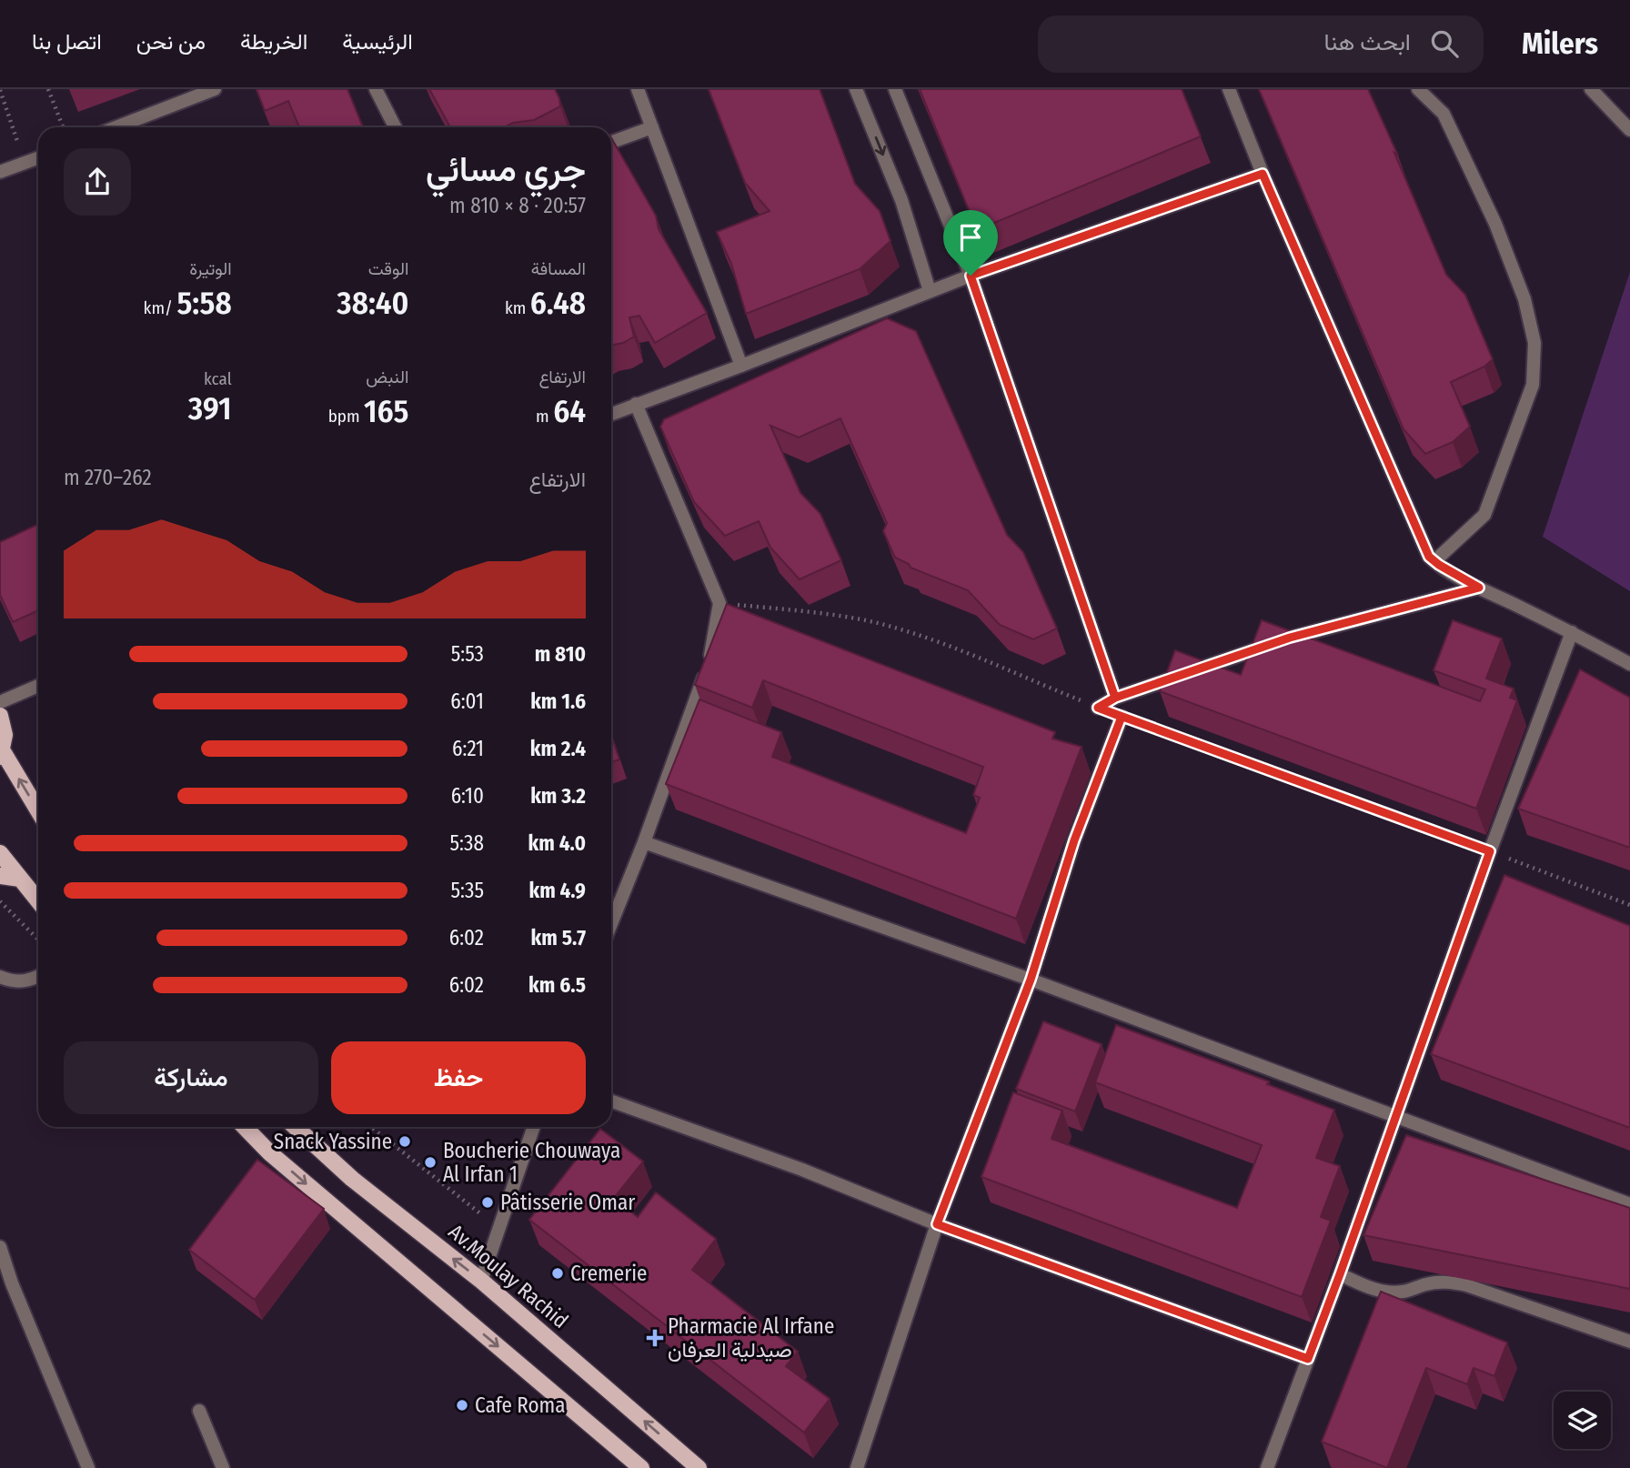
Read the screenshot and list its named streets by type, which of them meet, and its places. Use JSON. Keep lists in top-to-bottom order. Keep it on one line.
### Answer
{"streets":{"main road":["Av.Moulay Rachid"]},"places":{"other":["Snack Yassine","Boucherie Chouwaya Al Irfan 1","Pâtisserie Omar","Cremerie","Cafe Roma"],"health":["Pharmacie Al Irfane صيدلية العرفان"]},"page":{"header":"Milers","search":"ابحث هنا","nav":["الرئيسية","الخريطة","من نحن","اتصل بنا"],"heading":["جري مسائي","20:57 · 8 × 810 m"],"stats":[["المسافة","6.48 km"],["الوقت","38:40"],["الوتيرة","5:58 /km"],["الارتفاع","64 m"],["النبض","165 bpm"],["kcal","391"]],"chart":["الارتفاع","262–270 m"],"list":[{"name":"810 m","note":"5:53"},{"name":"1.6 km","note":"6:01"},{"name":"2.4 km","note":"6:21"},{"name":"3.2 km","note":"6:10"},{"name":"4.0 km","note":"5:38"},{"name":"4.9 km","note":"5:35"},{"name":"5.7 km","note":"6:02"},{"name":"6.5 km","note":"6:02"}],"buttons":["حفظ","مشاركة"]}}
